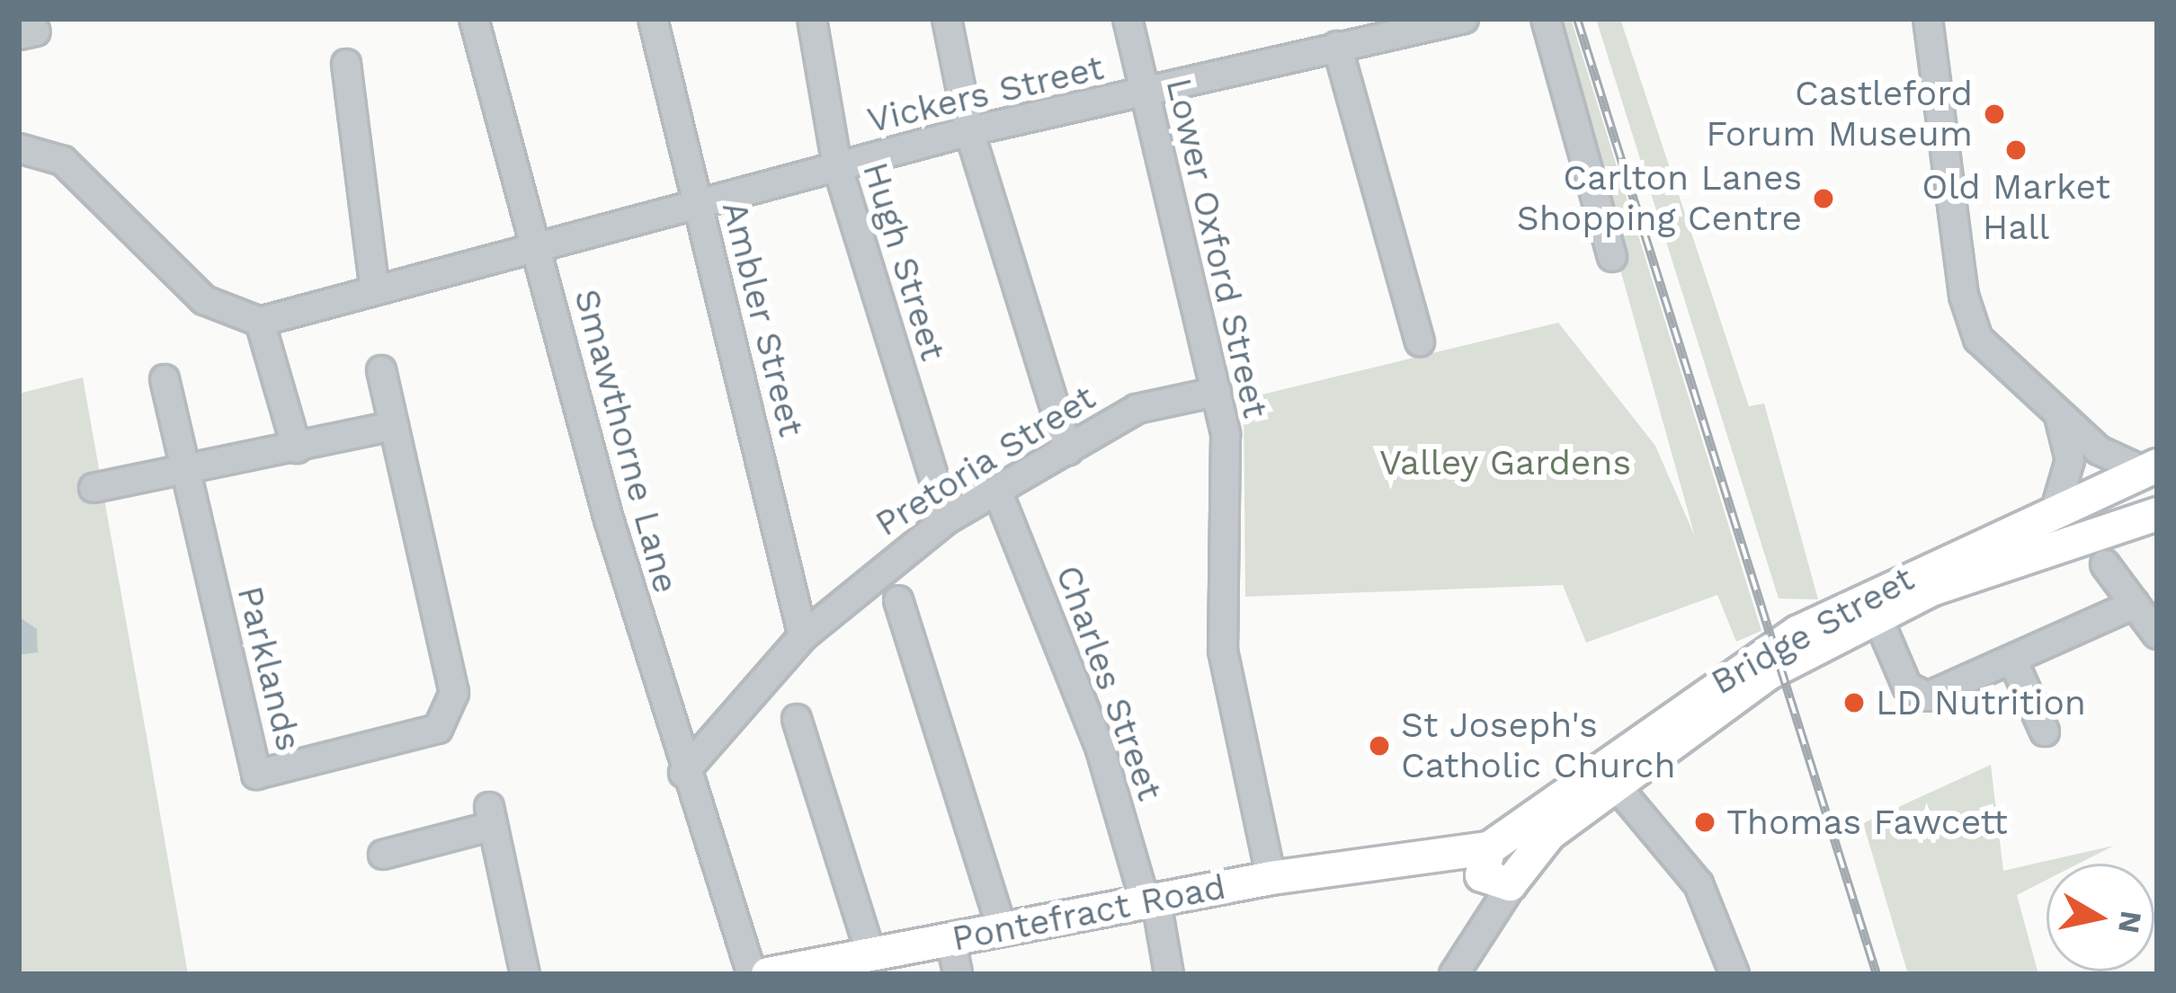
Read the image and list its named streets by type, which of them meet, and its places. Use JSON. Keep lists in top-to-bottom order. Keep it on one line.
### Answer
{"streets":{"main road":["Bridge Street","Pontefract Road"],"street":["Vickers Street","Lower Oxford Street","Hugh Street","Ambler Street","Smawthorne Lane","Pretoria Street","Parklands","Charles Street"]},"crossings":[["Vickers Street","Lower Oxford Street"],["Vickers Street","Hugh Street"],["Vickers Street","Ambler Street"],["Vickers Street","Smawthorne Lane"],["Lower Oxford Street","Pretoria Street"],["Lower Oxford Street","Pontefract Road"],["Hugh Street","Pretoria Street"],["Ambler Street","Pretoria Street"],["Smawthorne Lane","Pretoria Street"],["Pretoria Street","Charles Street"],["Bridge Street","Pontefract Road"],["Charles Street","Pontefract Road"]],"parks":["Valley Gardens"],"places":["Castleford Forum Museum","Old Market Hall","Carlton Lanes Shopping Centre","LD Nutrition","St Joseph's Catholic Church","Thomas Fawcett"],"north":"right"}
